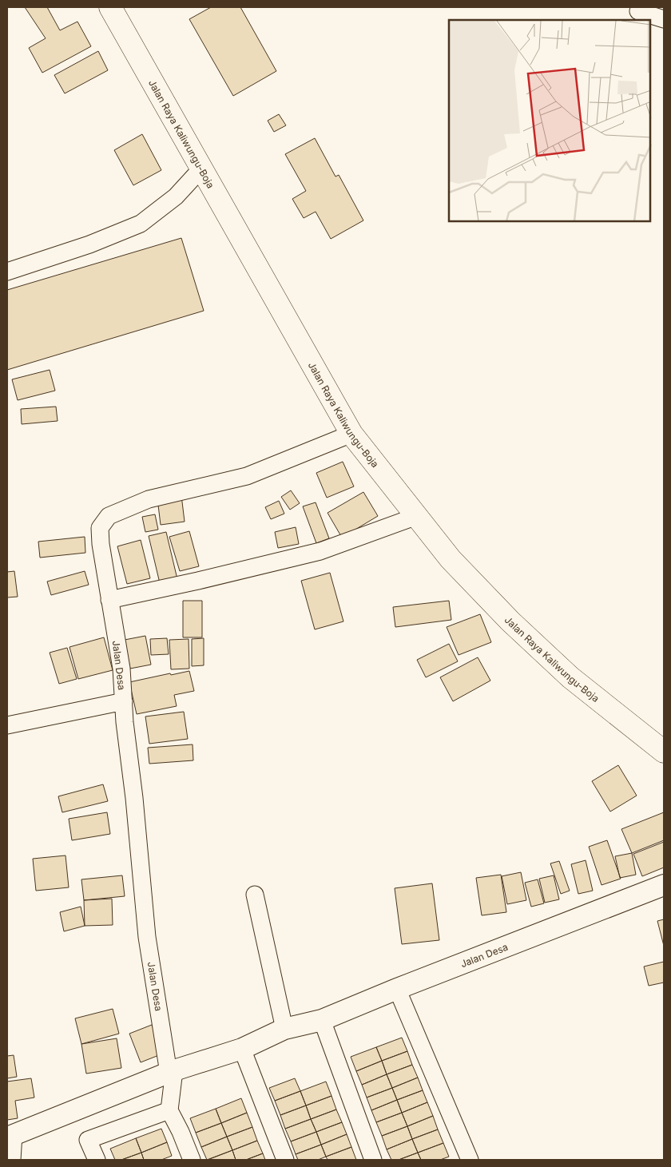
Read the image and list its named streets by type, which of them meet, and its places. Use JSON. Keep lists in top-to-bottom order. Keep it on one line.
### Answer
{"streets":{"main road":["Jalan Raya Kaliwungu-Boja"],"street":["Jalan Desa"]},"crossings":[["Jalan Raya Kaliwungu-Boja","Jalan Desa"]]}
